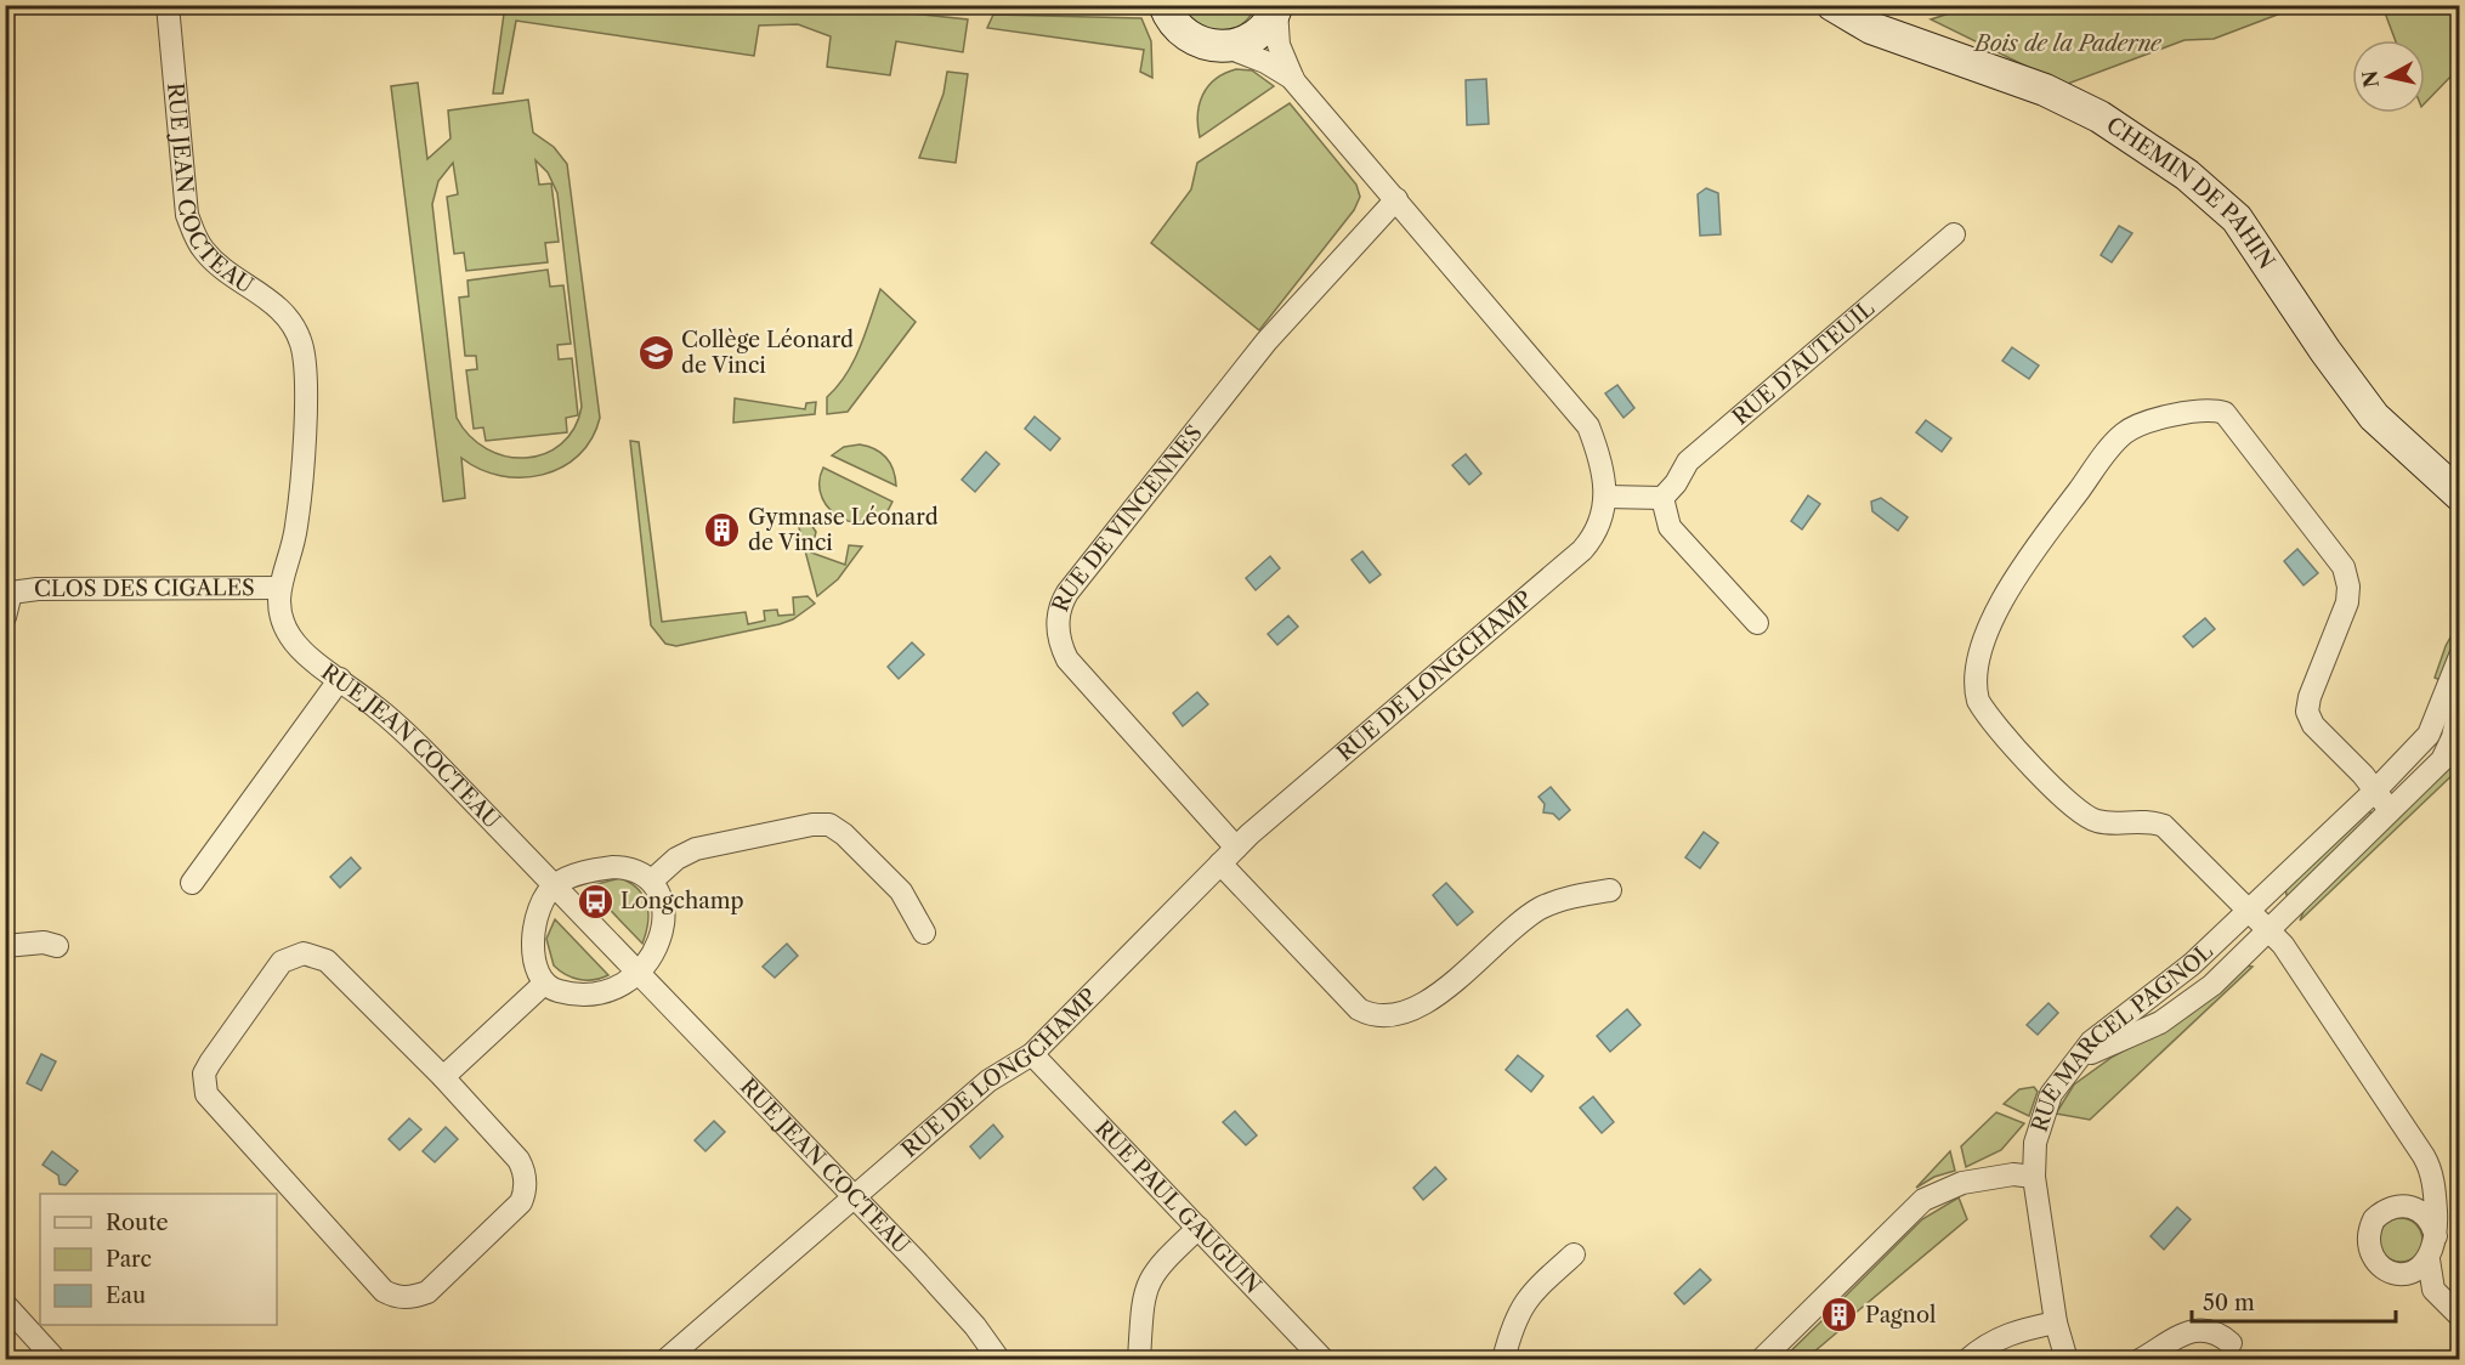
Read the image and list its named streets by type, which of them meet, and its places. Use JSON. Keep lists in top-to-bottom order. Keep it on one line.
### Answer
{"streets":{"main road":["CHEMIN DE PAHIN"],"street":["RUE JEAN COCTEAU","RUE D'AUTEUIL","RUE DE VINCENNES","CLOS DES CIGALES","RUE DE LONGCHAMP","RUE MARCEL PAGNOL","RUE PAUL GAUGUIN"]},"crossings":[["RUE JEAN COCTEAU","CLOS DES CIGALES"],["RUE JEAN COCTEAU","RUE DE LONGCHAMP"],["RUE DE VINCENNES","RUE DE LONGCHAMP"],["RUE DE LONGCHAMP","RUE PAUL GAUGUIN"]],"parks":["Bois de la Paderne"],"places":{"school or university":["Collège Léonard de Vinci"],"building":["Gymnase Léonard de Vinci","Pagnol"],"bus stop":["Longchamp"]},"legend":["Route","Parc","Eau"],"scale_bar":"50 m","north":"left"}
